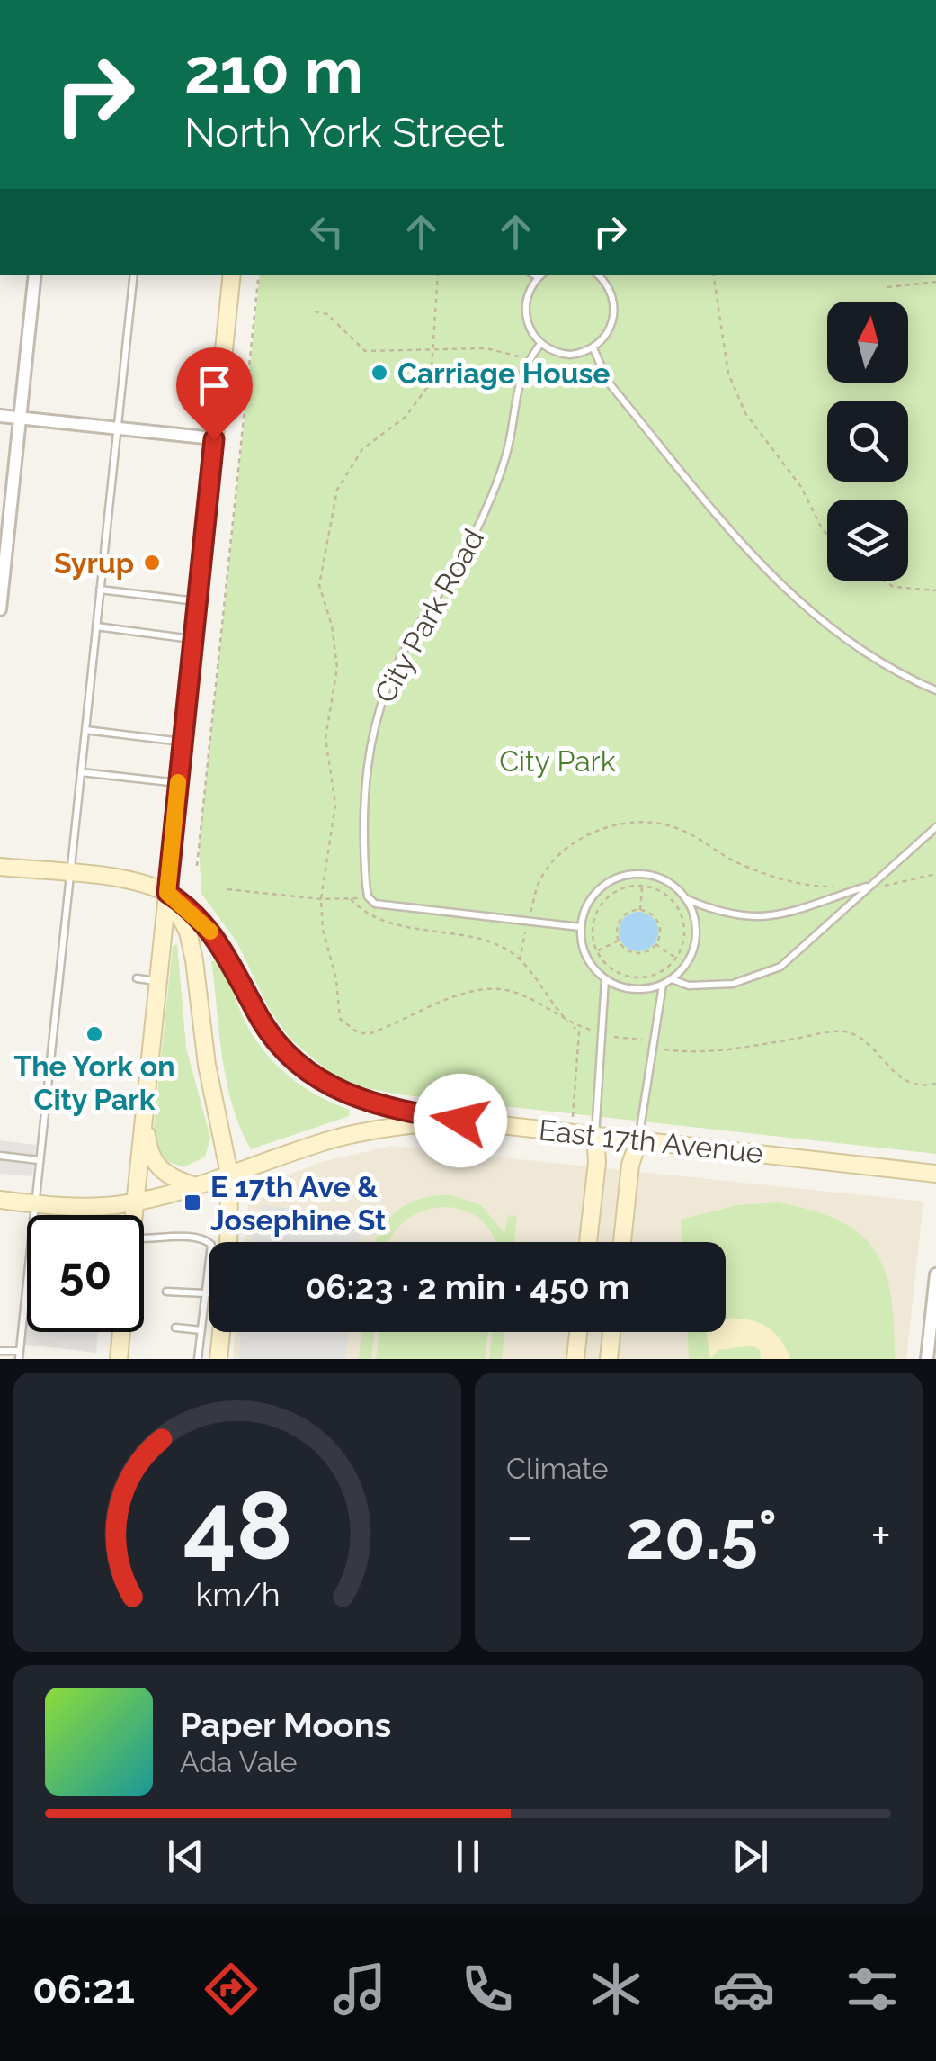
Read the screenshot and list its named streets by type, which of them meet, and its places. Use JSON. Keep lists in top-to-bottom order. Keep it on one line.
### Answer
{"streets":{"main road":["East 17th Avenue"],"lane":["City Park Road"]},"parks":["City Park"],"places":{"other":["Carriage House","Syrup","The York on City Park"],"transit":["E 17th Ave & Josephine St"]},"north":"top","page":{"turn":["210 m","North York Street"],"limit":"50","trip":"06:23 · 2 min · 450 m","tile":"Climate","heat":["−","20.5°","+"],"song":["Paper Moons","Ada Vale"],"tabs":"06:21","gauge":["48","km/h"]}}
